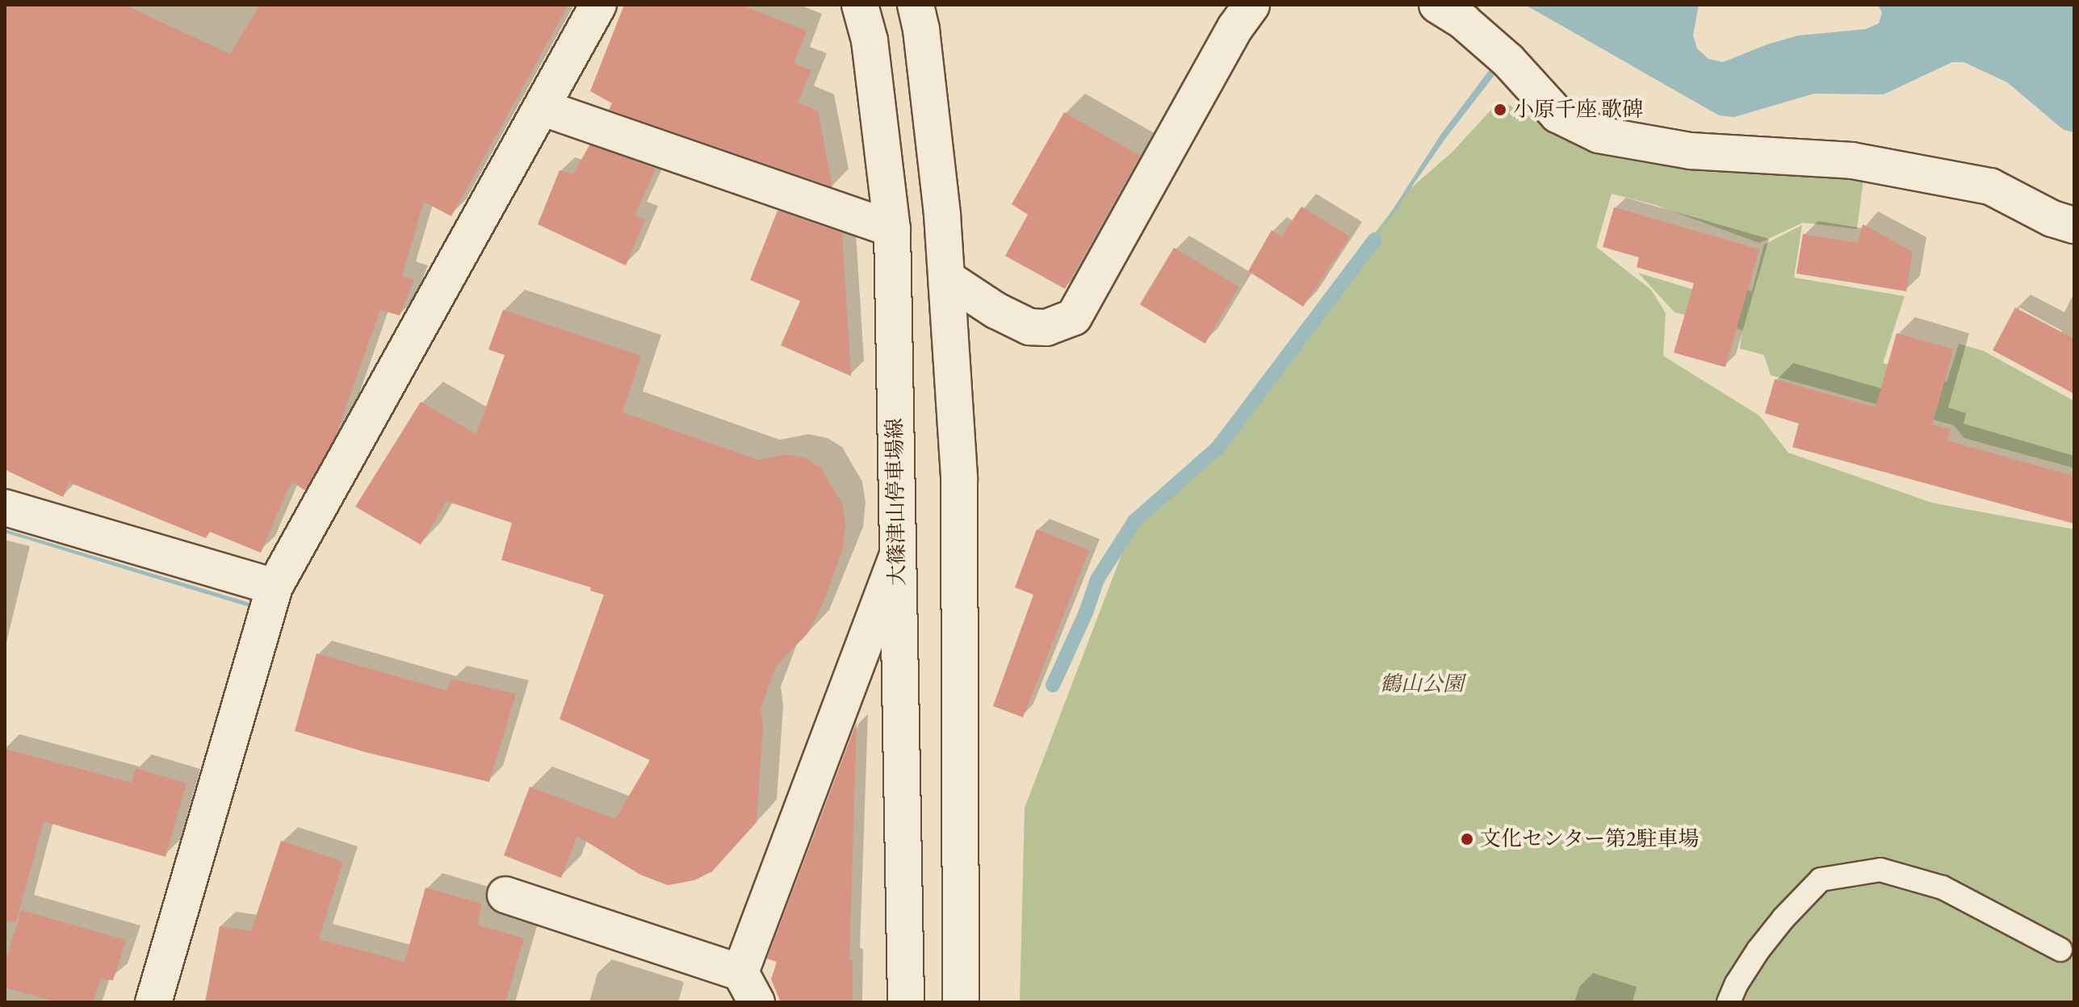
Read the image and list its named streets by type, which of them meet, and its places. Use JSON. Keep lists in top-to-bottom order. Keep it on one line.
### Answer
{"streets":{"street":["大篠津山停車場線"]},"parks":["鶴山公園"],"places":["小原千座 歌碑","文化センター第2駐車場"]}
